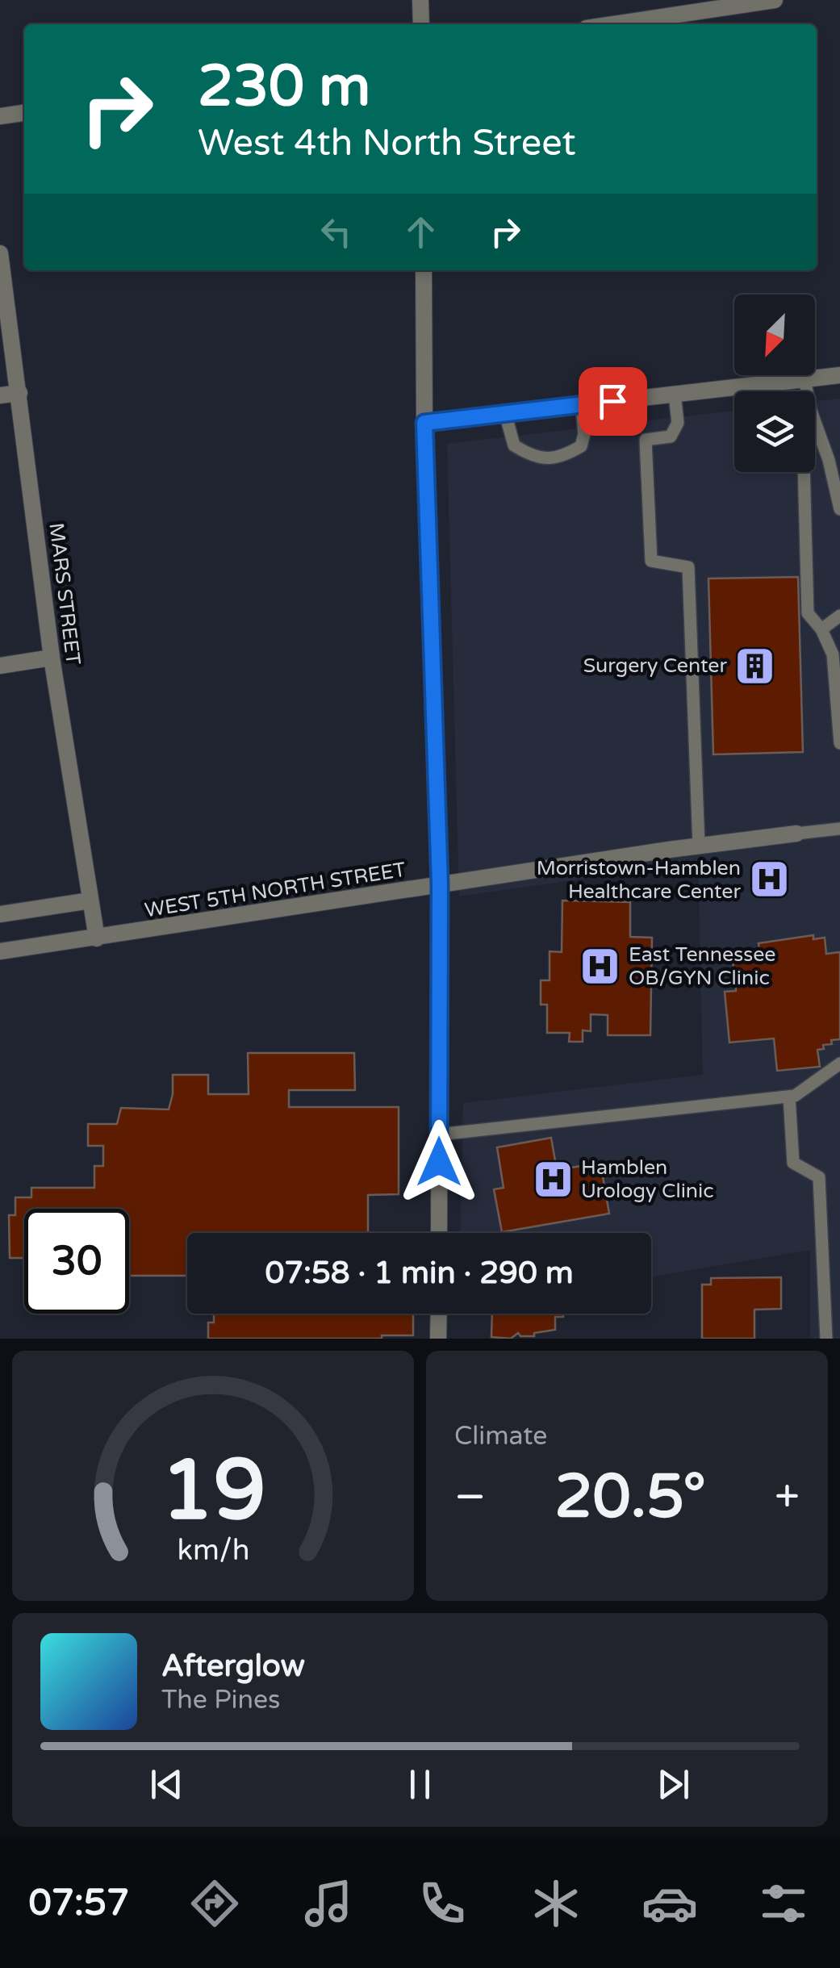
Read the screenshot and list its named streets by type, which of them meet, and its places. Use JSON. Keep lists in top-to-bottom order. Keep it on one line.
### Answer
{"streets":{"street":["MARS STREET","WEST 5TH NORTH STREET"]},"crossings":[["MARS STREET","WEST 5TH NORTH STREET"]],"places":{"building":["Surgery Center"],"hospital":["Morristown-Hamblen Healthcare Center","East Tennessee OB/GYN Clinic","Hamblen Urology Clinic"]},"north":"bottom left","page":{"turn":["230 m","West 4th North Street"],"limit":"30","trip":"07:58 · 1 min · 290 m","tile":"Climate","heat":["−","20.5°","+"],"song":["Afterglow","The Pines"],"tabs":"07:57","gauge":["19","km/h"]}}
